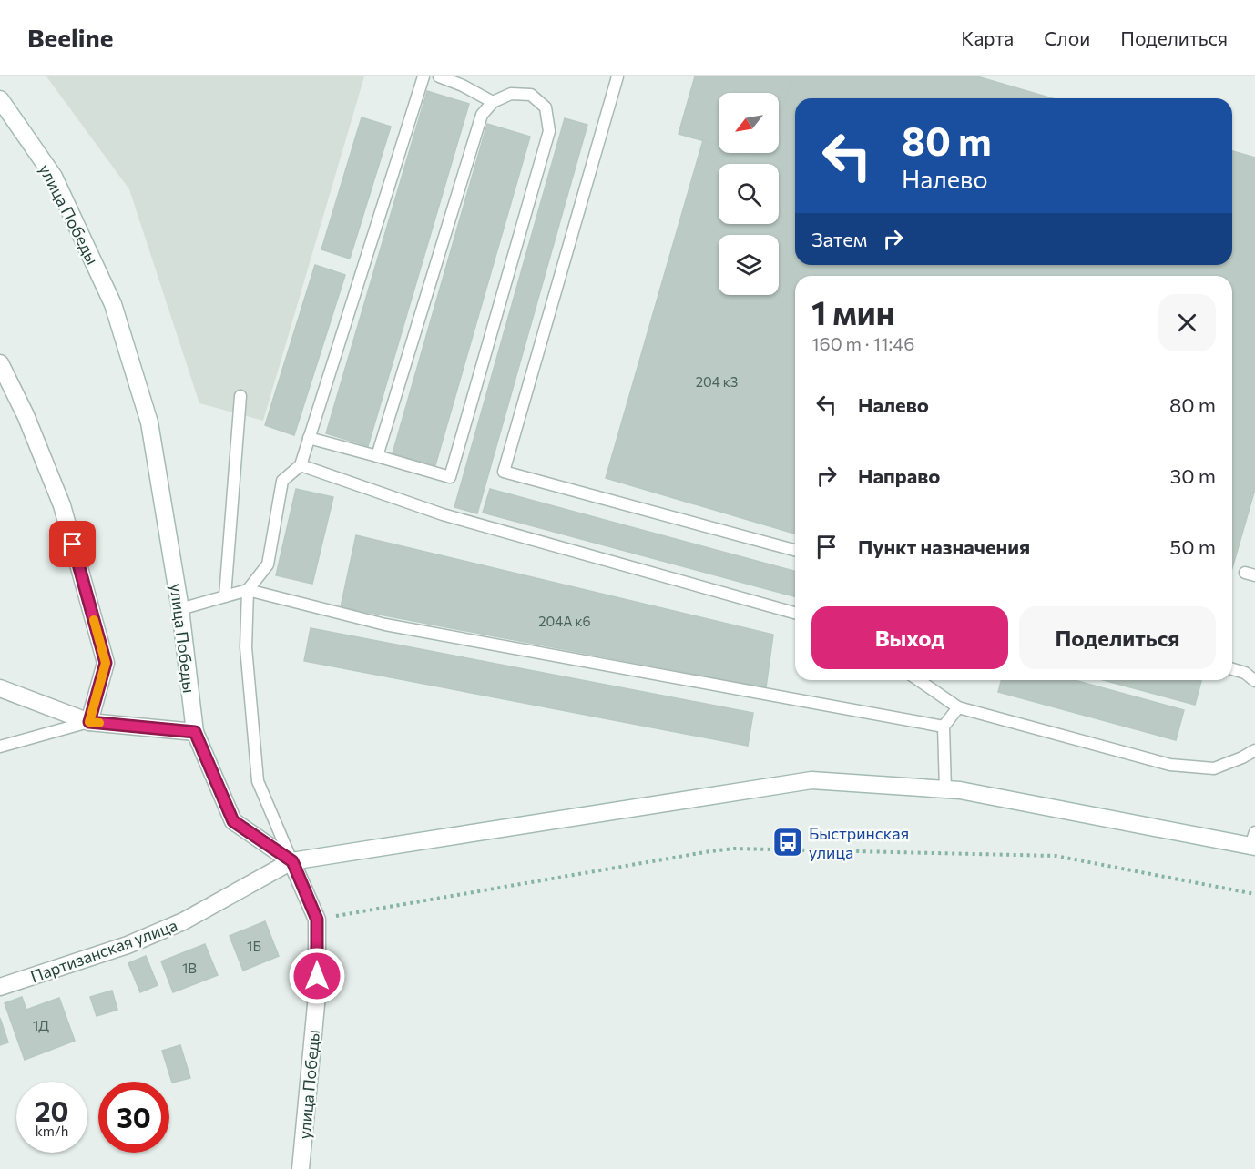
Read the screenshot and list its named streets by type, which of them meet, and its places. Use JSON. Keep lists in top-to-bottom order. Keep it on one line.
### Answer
{"streets":{"street":["улица Победы","Партизанская улица"]},"crossings":[["улица Победы","Партизанская улица"]],"places":{"bus stop":["Быстринская улица"]},"house_numbers":["204 к3","204А к6","1Б","1В","1Д"],"north":"bottom left","page":{"header":"Beeline","nav":["Карта","Слои","Поделиться"],"turn":["80 m","Налево"],"then":"Затем","heading":["1 мин","160 m · 11:46"],"list":[{"name":"Налево","value":"80 m"},{"name":"Направо","value":"30 m"},{"name":"Пункт назначения","value":"50 m"}],"buttons":["Выход","Поделиться"],"speed":"20 km/h","limit":"30"}}
